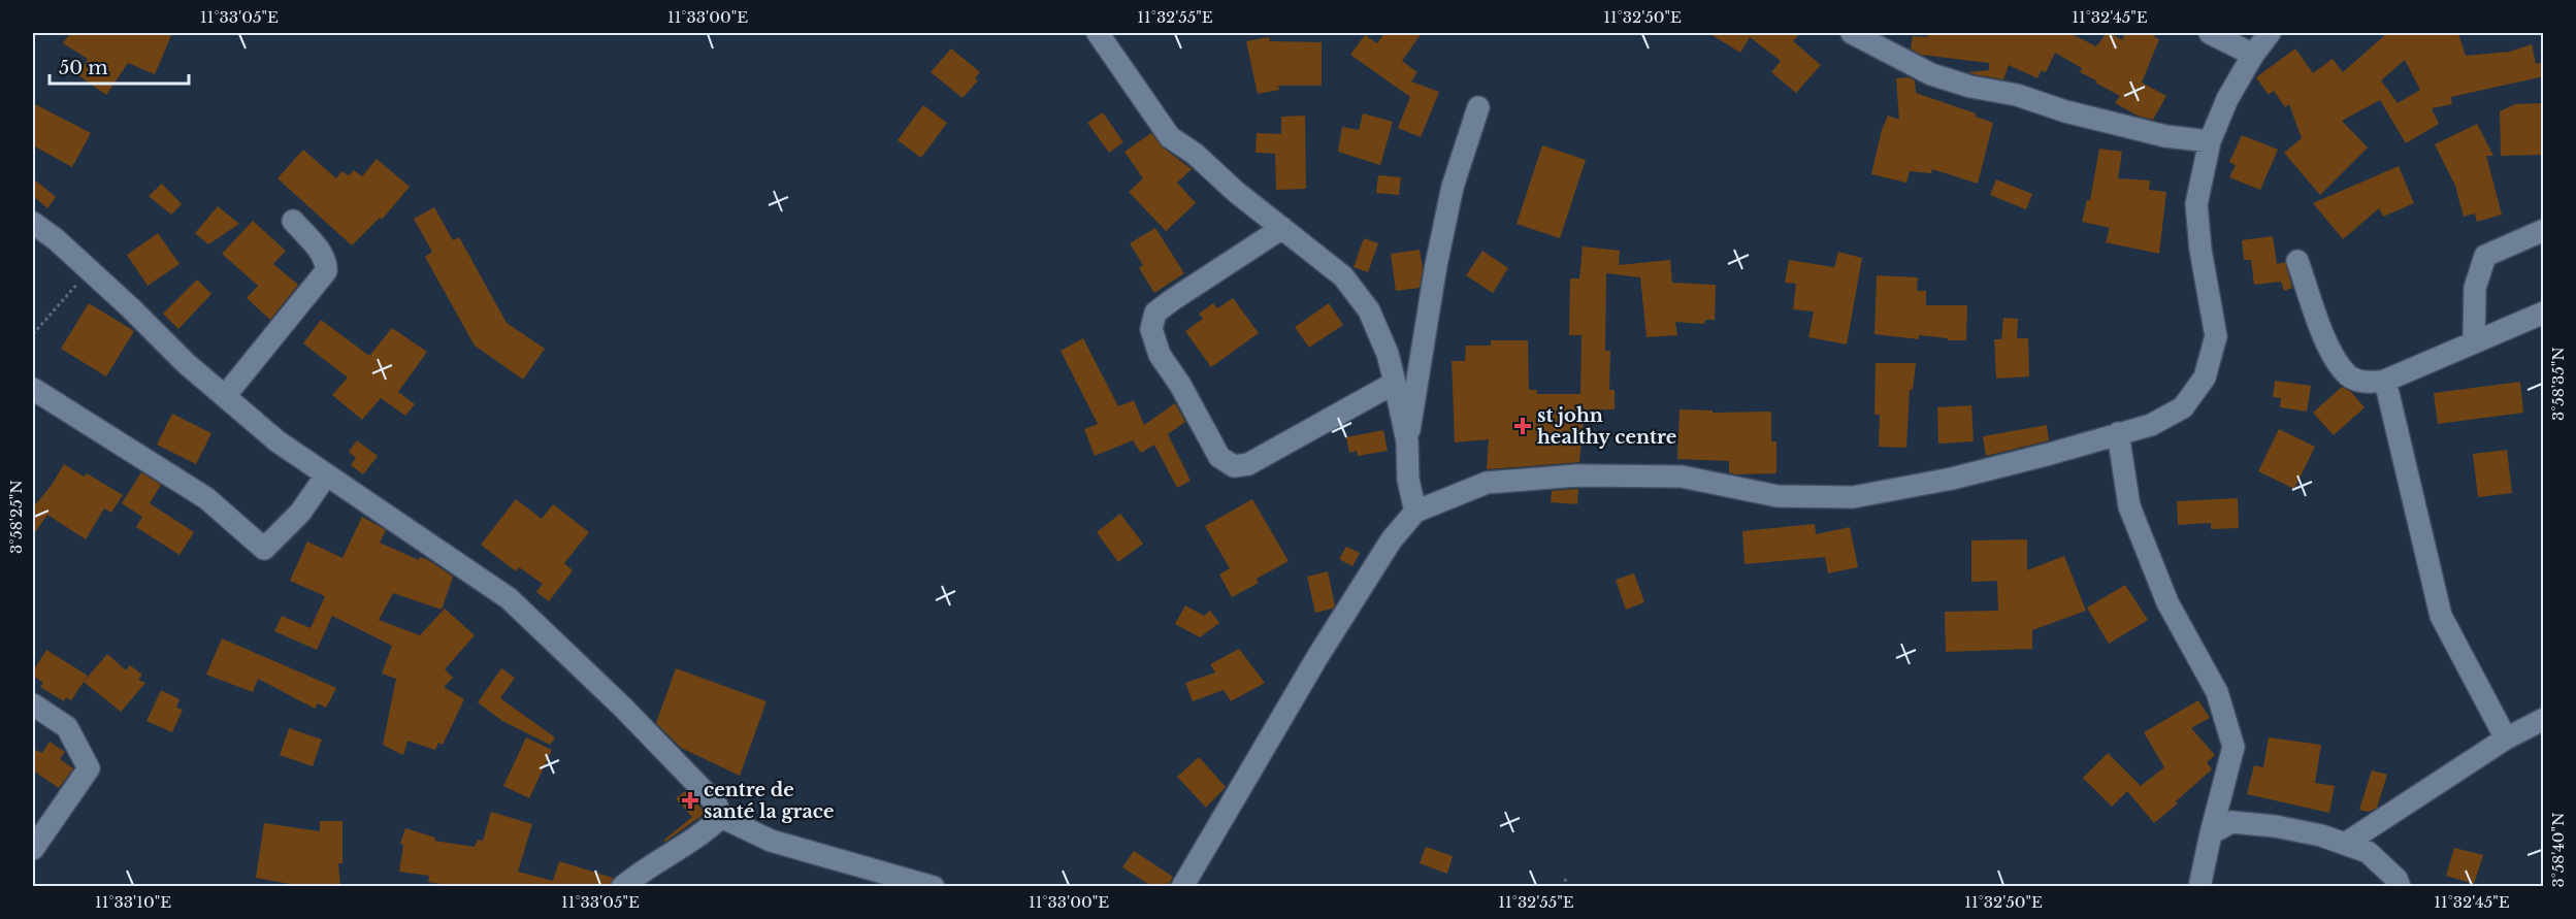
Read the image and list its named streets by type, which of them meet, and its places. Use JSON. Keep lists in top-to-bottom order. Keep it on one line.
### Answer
{"places":{"health":["st john healthy centre","centre de santé la grace"]},"scale_bar":"50 m","coordinates":["11°33'05\"E","11°33'00\"E","11°32'55\"E","11°32'50\"E","11°32'45\"E","3°58'35\"N","3°58'25\"N","3°58'40\"N","11°33'10\"E"]}
